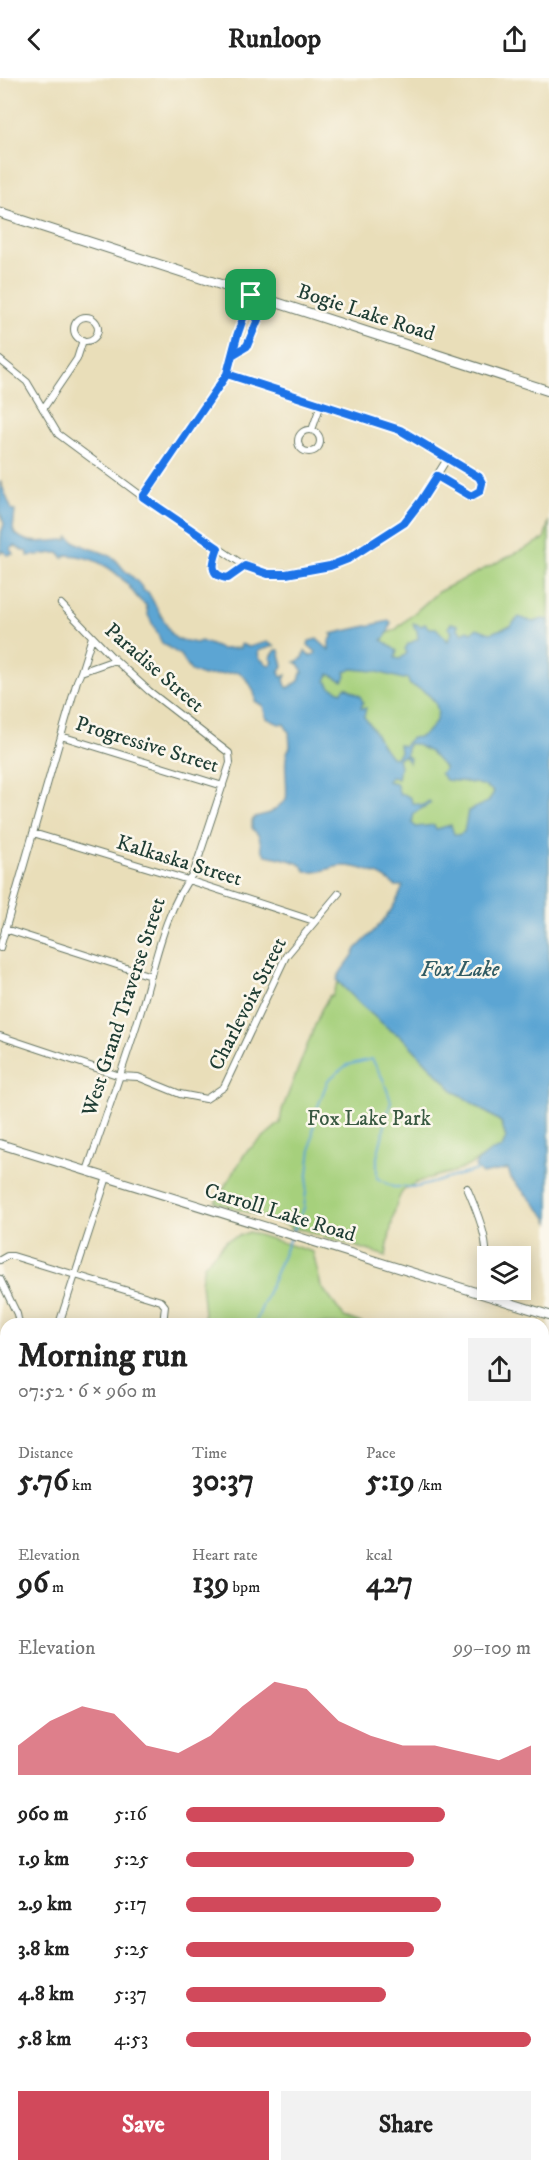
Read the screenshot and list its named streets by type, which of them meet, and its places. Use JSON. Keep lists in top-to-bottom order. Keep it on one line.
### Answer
{"streets":{"main road":["Bogie Lake Road"],"street":["Paradise Street","Progressive Street","Kalkaska Street","Charlevoix Street","West Grand Traverse Street","Carroll Lake Road"]},"crossings":[["Paradise Street","West Grand Traverse Street"],["Progressive Street","West Grand Traverse Street"],["Kalkaska Street","Charlevoix Street"],["Kalkaska Street","West Grand Traverse Street"],["Charlevoix Street","West Grand Traverse Street"],["West Grand Traverse Street","Carroll Lake Road"]],"water":["Fox Lake"],"parks":["Fox Lake Park"],"page":{"header":"Runloop","heading":["Morning run","07:52 · 6 × 960 m"],"stats":[["Distance","5.76 km"],["Time","30:37"],["Pace","5:19 /km"],["Elevation","96 m"],["Heart rate","139 bpm"],["kcal","427"]],"chart":["Elevation","99–109 m"],"list":[{"name":"960 m","note":"5:16"},{"name":"1.9 km","note":"5:25"},{"name":"2.9 km","note":"5:17"},{"name":"3.8 km","note":"5:25"},{"name":"4.8 km","note":"5:37"},{"name":"5.8 km","note":"4:53"}],"buttons":["Save","Share"]}}
